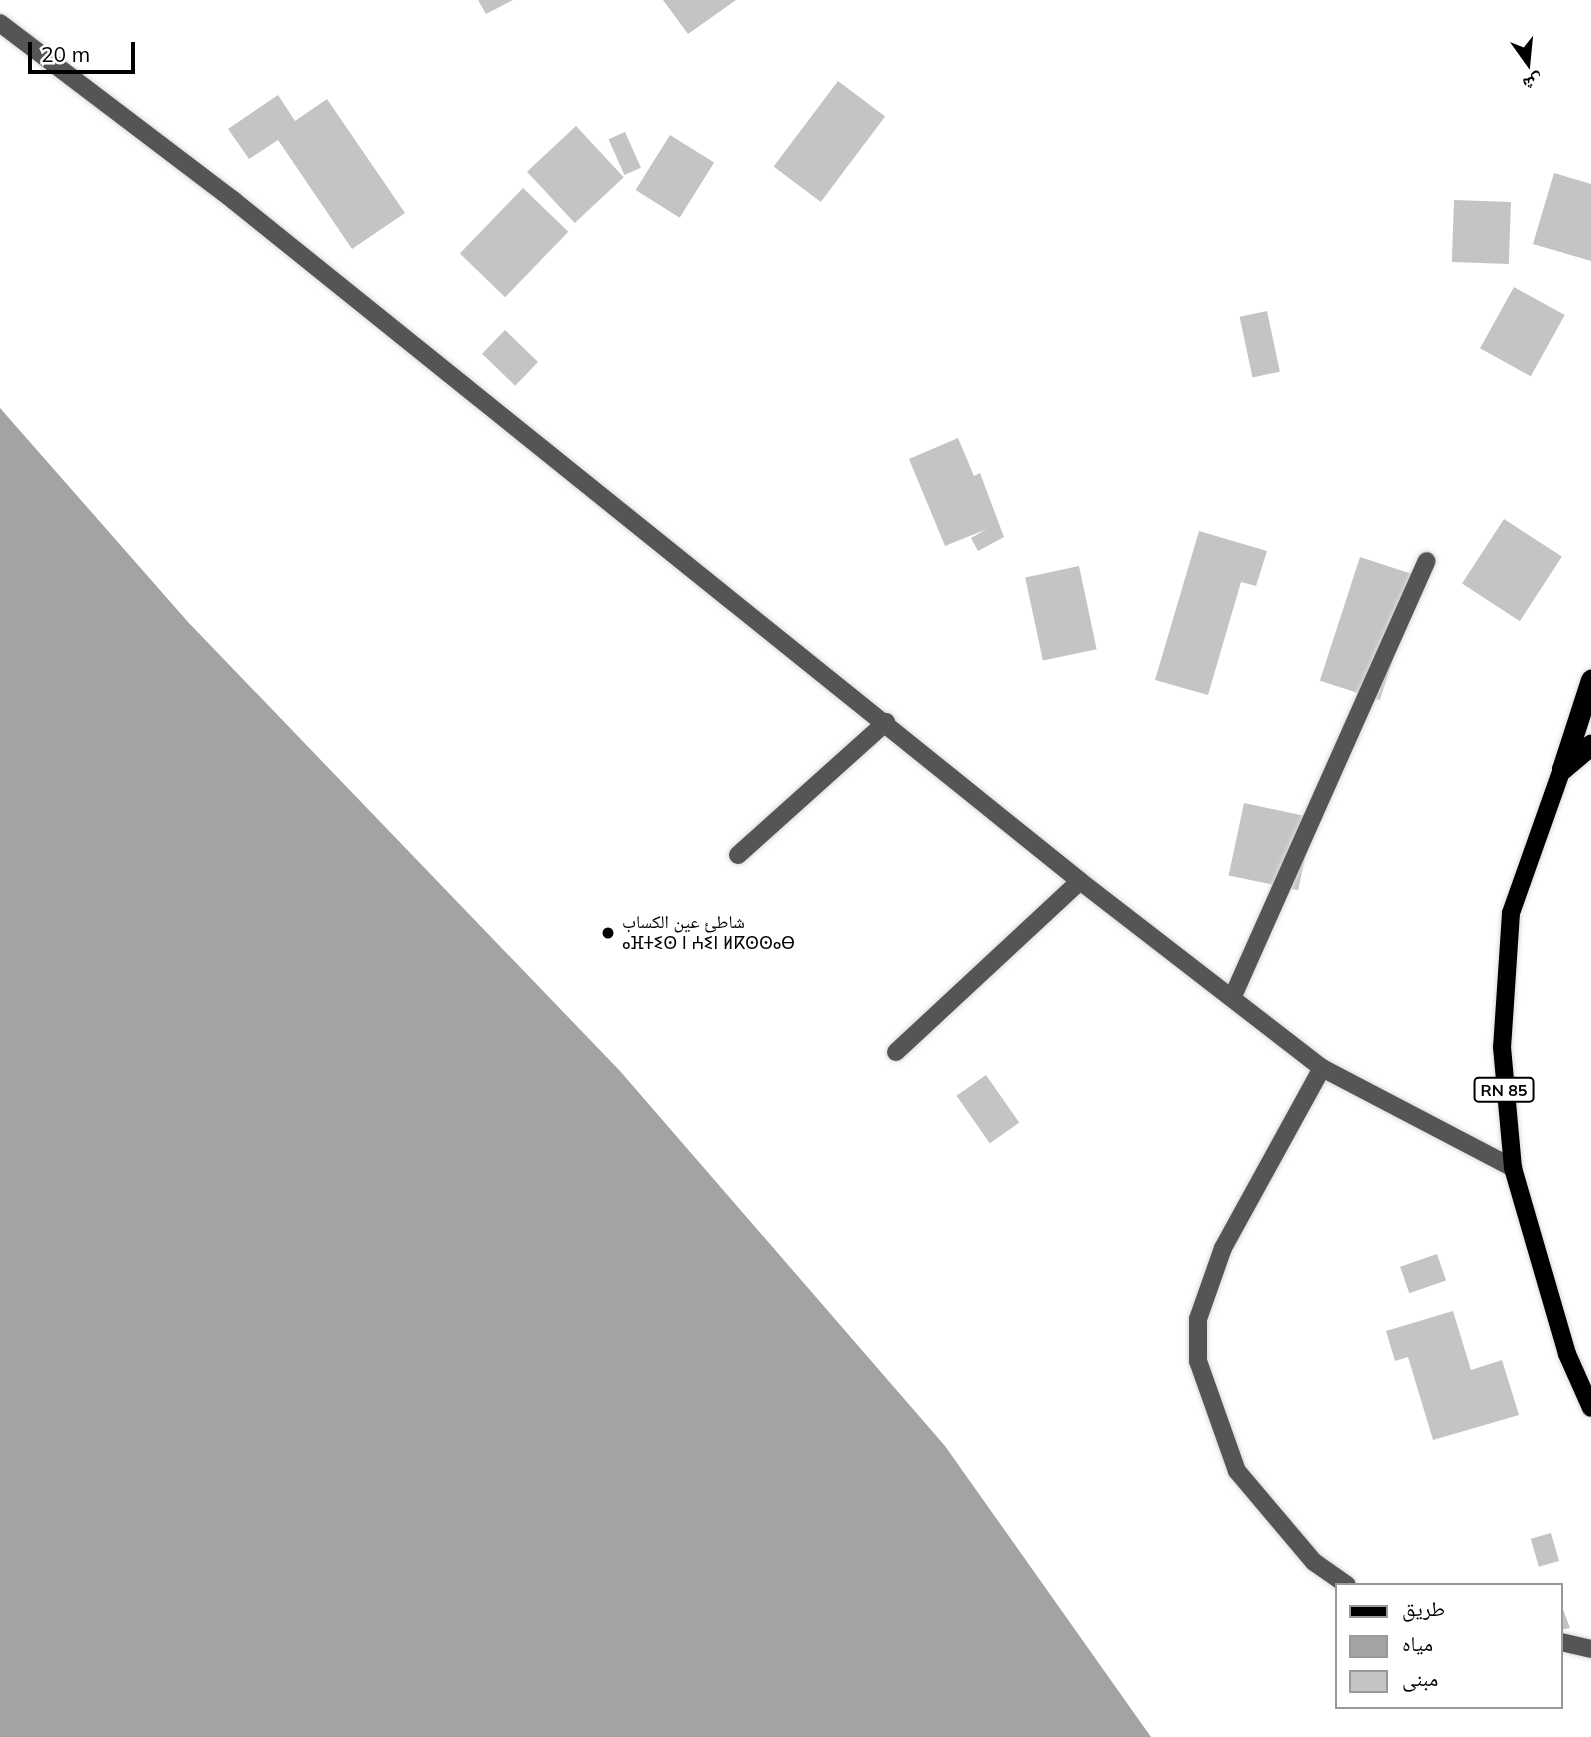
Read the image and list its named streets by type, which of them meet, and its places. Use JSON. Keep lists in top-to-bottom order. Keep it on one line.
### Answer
{"streets":{"highway":["RN 85"]},"places":["شاطئ عين الكساب ⴰⴼⵜⵉⵙ ⵏ ⵄⵉⵏ ⵍⴽⵙⵙⴰⴱ"],"legend":["طريق","مياه","مبنى"],"scale_bar":"20 m","north":"bottom"}
